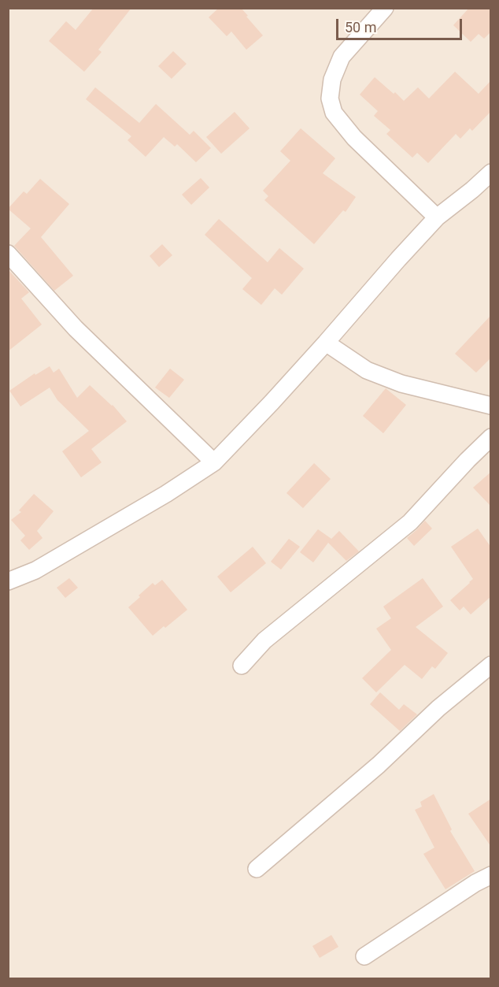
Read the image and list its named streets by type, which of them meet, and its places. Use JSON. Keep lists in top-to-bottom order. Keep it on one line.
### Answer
{"scale_bar":"50 m"}
